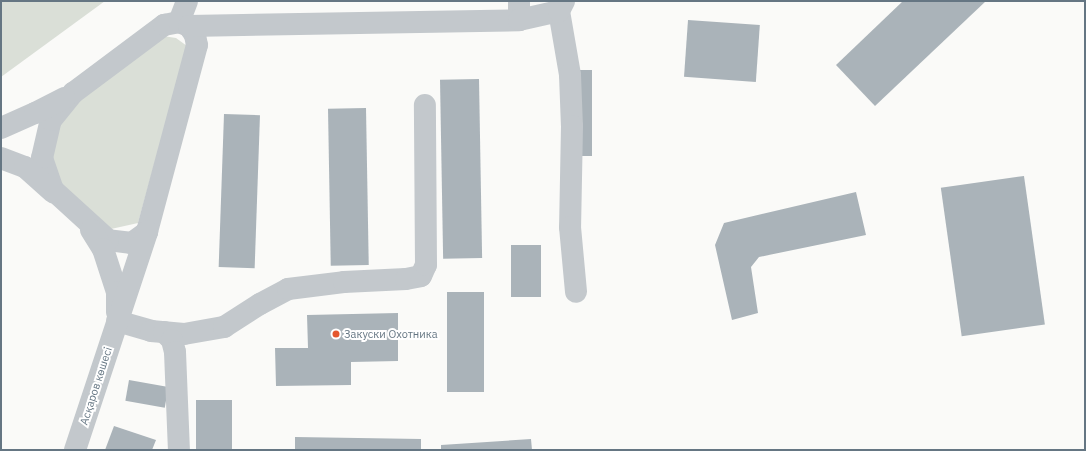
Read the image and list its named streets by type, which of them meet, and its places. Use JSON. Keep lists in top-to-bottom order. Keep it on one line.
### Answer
{"streets":{"street":["Асқаров көшесі"]},"places":["Закуски Охотника"]}
